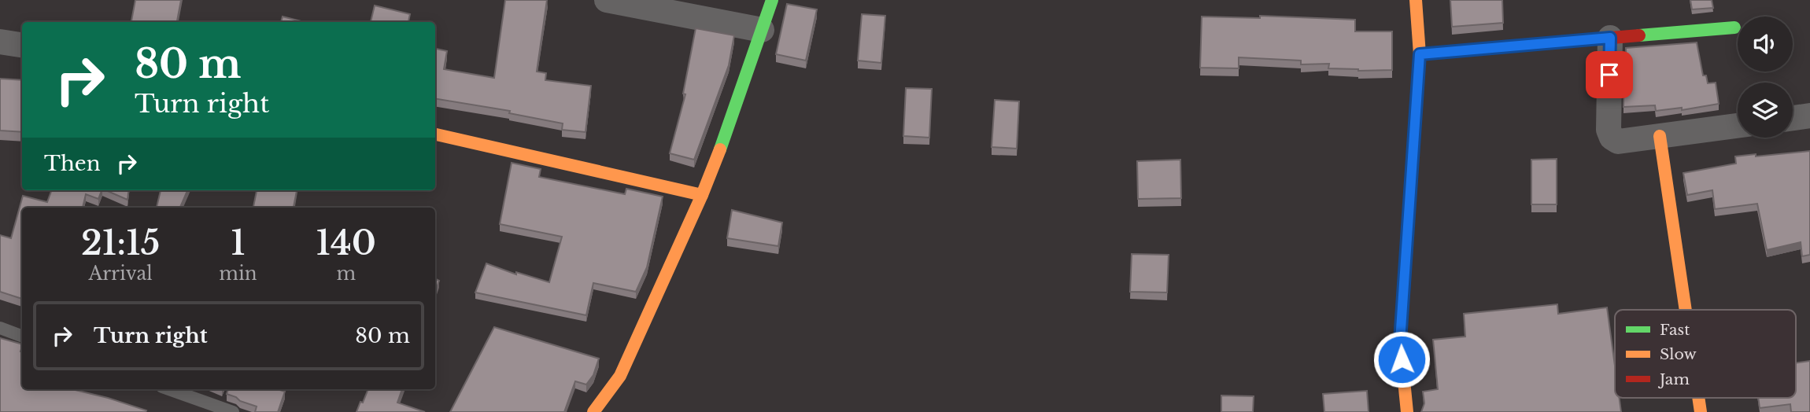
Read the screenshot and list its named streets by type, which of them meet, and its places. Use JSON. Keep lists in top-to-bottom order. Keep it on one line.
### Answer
{"legend":["Fast","Slow","Jam"],"page":{"turn":["80 m","Turn right"],"then":"Then","eta":["21:15","Arrival","1","min","140","m"],"list":[{"name":"Turn right","value":"80 m"}]}}
